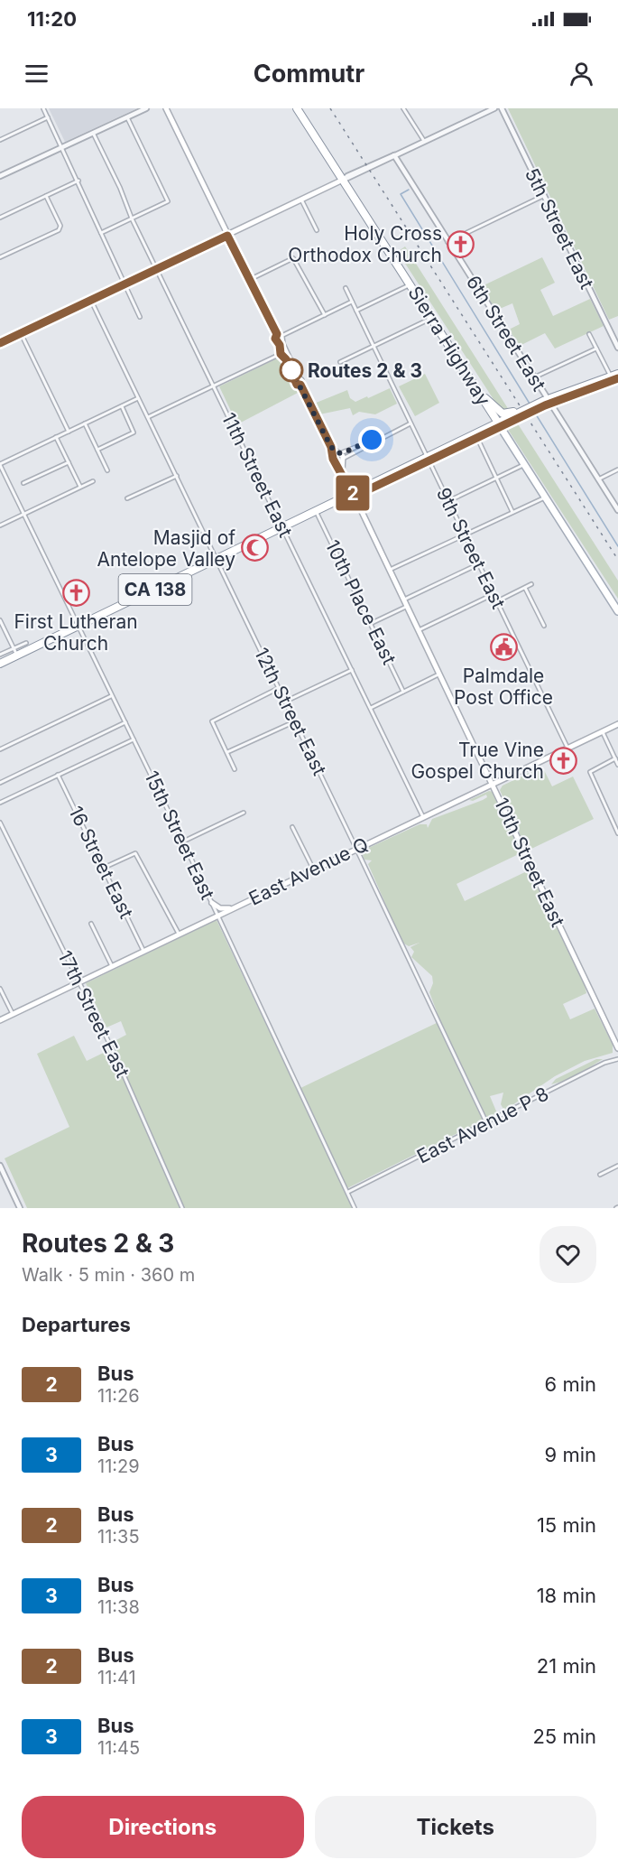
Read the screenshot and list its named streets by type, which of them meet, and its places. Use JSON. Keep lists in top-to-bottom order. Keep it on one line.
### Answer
{"streets":{"highway":["Sierra Highway","CA 138"],"main road":["10th Street East","East Avenue Q"],"street":["5th Street East","6th Street East","11th Street East","9th Street East","10th Place East","12th Street East","15th Street East","16 Street East","17th Street East","East Avenue P 8"]},"crossings":[["6th Street East","CA 138"],["Sierra Highway","CA 138"],["11th Street East","CA 138"],["11th Street East","East Avenue Q"],["9th Street East","CA 138"],["9th Street East","East Avenue Q"],["CA 138","10th Place East"],["CA 138","12th Street East"],["CA 138","15th Street East"],["CA 138","10th Street East"],["12th Street East","East Avenue Q"],["12th Street East","East Avenue P 8"],["15th Street East","East Avenue Q"],["15th Street East","East Avenue P 8"],["16 Street East","East Avenue Q"],["10th Street East","East Avenue Q"],["East Avenue Q","17th Street East"]],"places":{"church":["Holy Cross Orthodox Church","First Lutheran Church","True Vine Gospel Church"],"other":["Routes 2 & 3"],"mosque":["Masjid of Antelope Valley"],"public building":["Palmdale Post Office"]},"lines":["bus line 2"],"page":{"status":"11:20","header":"Commutr","on_map":"2","heading":[["Routes 2 & 3","Walk · 5 min · 360 m"],"Departures"],"list":[{"mark":"2","name":"Bus","note":"11:26","value":"6 min"},{"mark":"3","name":"Bus","note":"11:29","value":"9 min"},{"mark":"2","name":"Bus","note":"11:35","value":"15 min"},{"mark":"3","name":"Bus","note":"11:38","value":"18 min"},{"mark":"2","name":"Bus","note":"11:41","value":"21 min"},{"mark":"3","name":"Bus","note":"11:45","value":"25 min"}],"buttons":["Directions","Tickets"]}}
